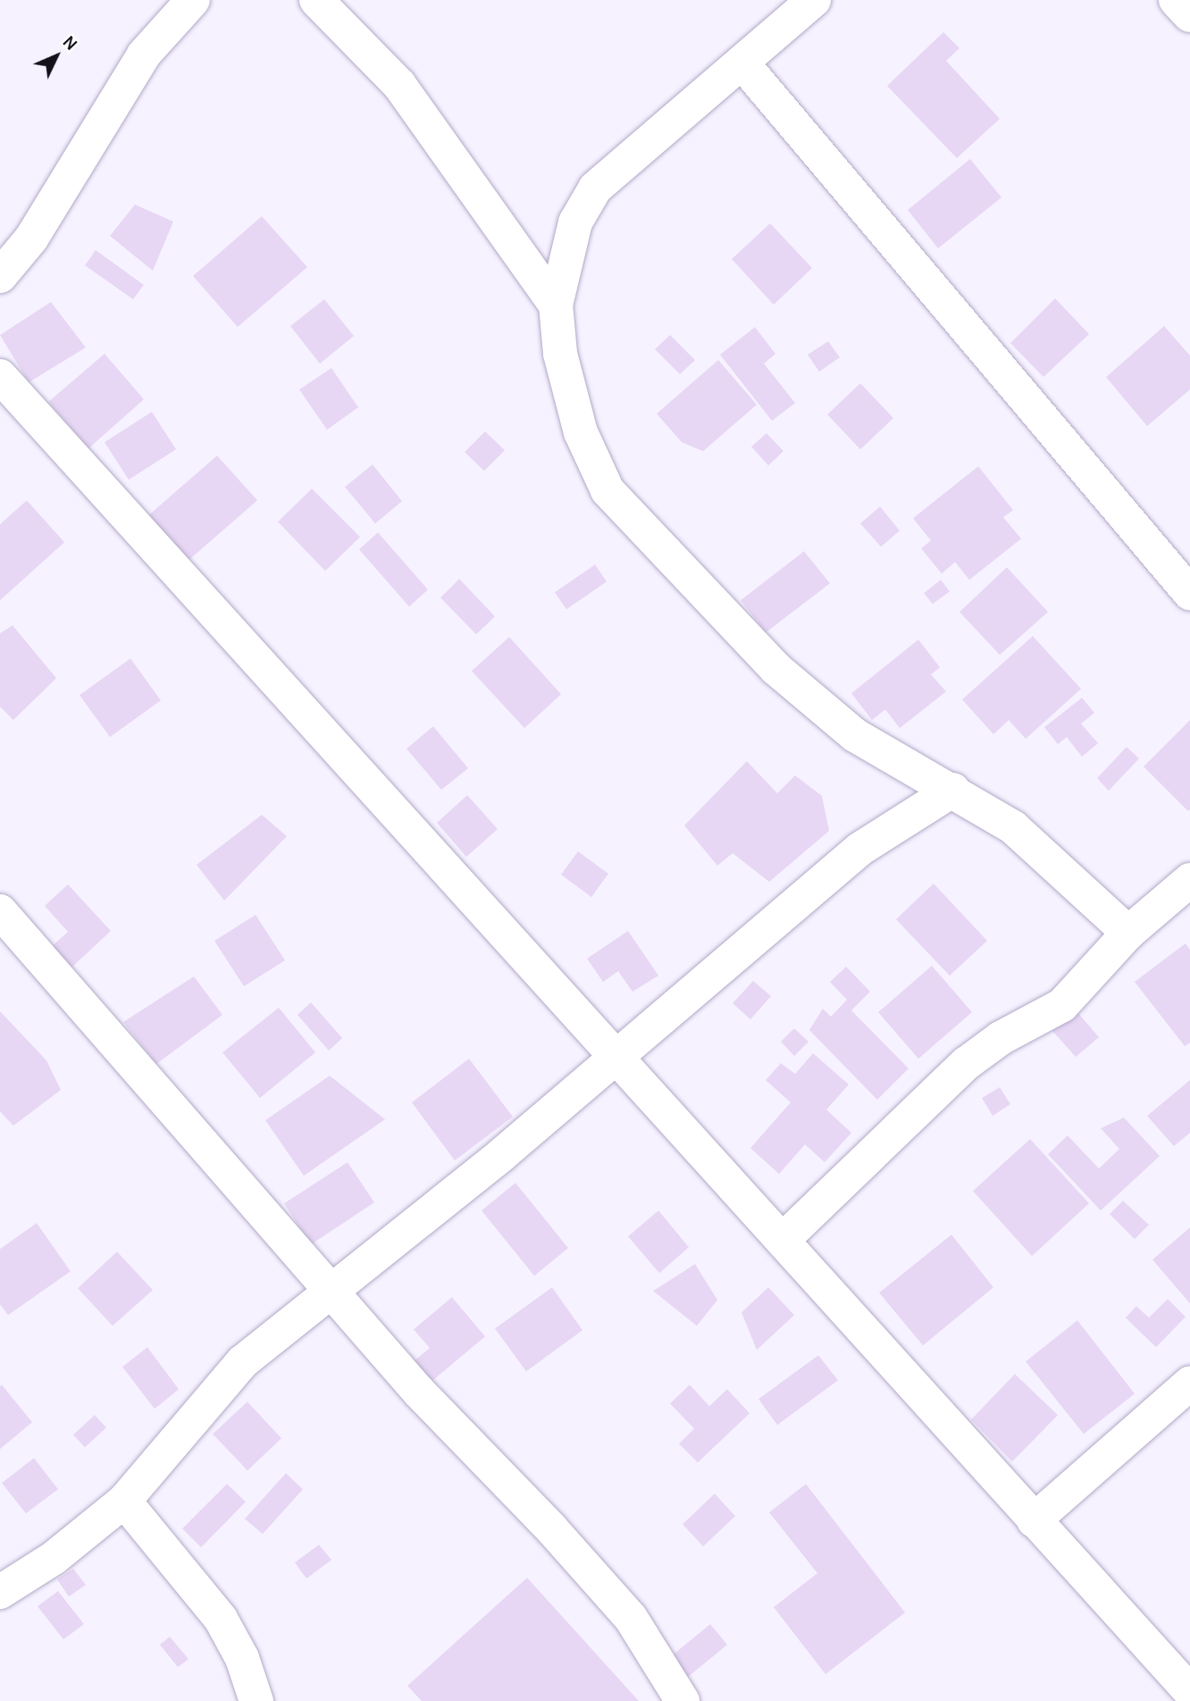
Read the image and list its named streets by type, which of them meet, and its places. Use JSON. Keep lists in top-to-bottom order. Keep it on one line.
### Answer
{"north":"top right"}
